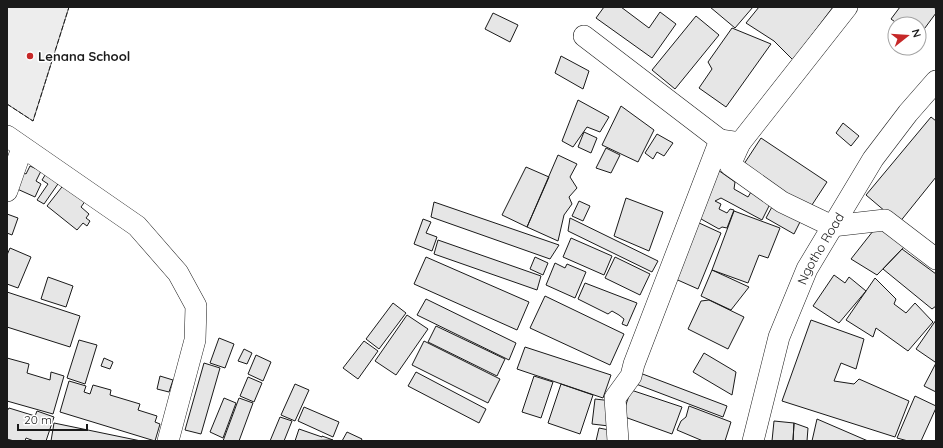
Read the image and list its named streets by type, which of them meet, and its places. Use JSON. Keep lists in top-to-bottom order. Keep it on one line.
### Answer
{"streets":{"street":["Ngotho Road"]},"places":["Lenana School"],"scale_bar":"20 m","north":"right"}
